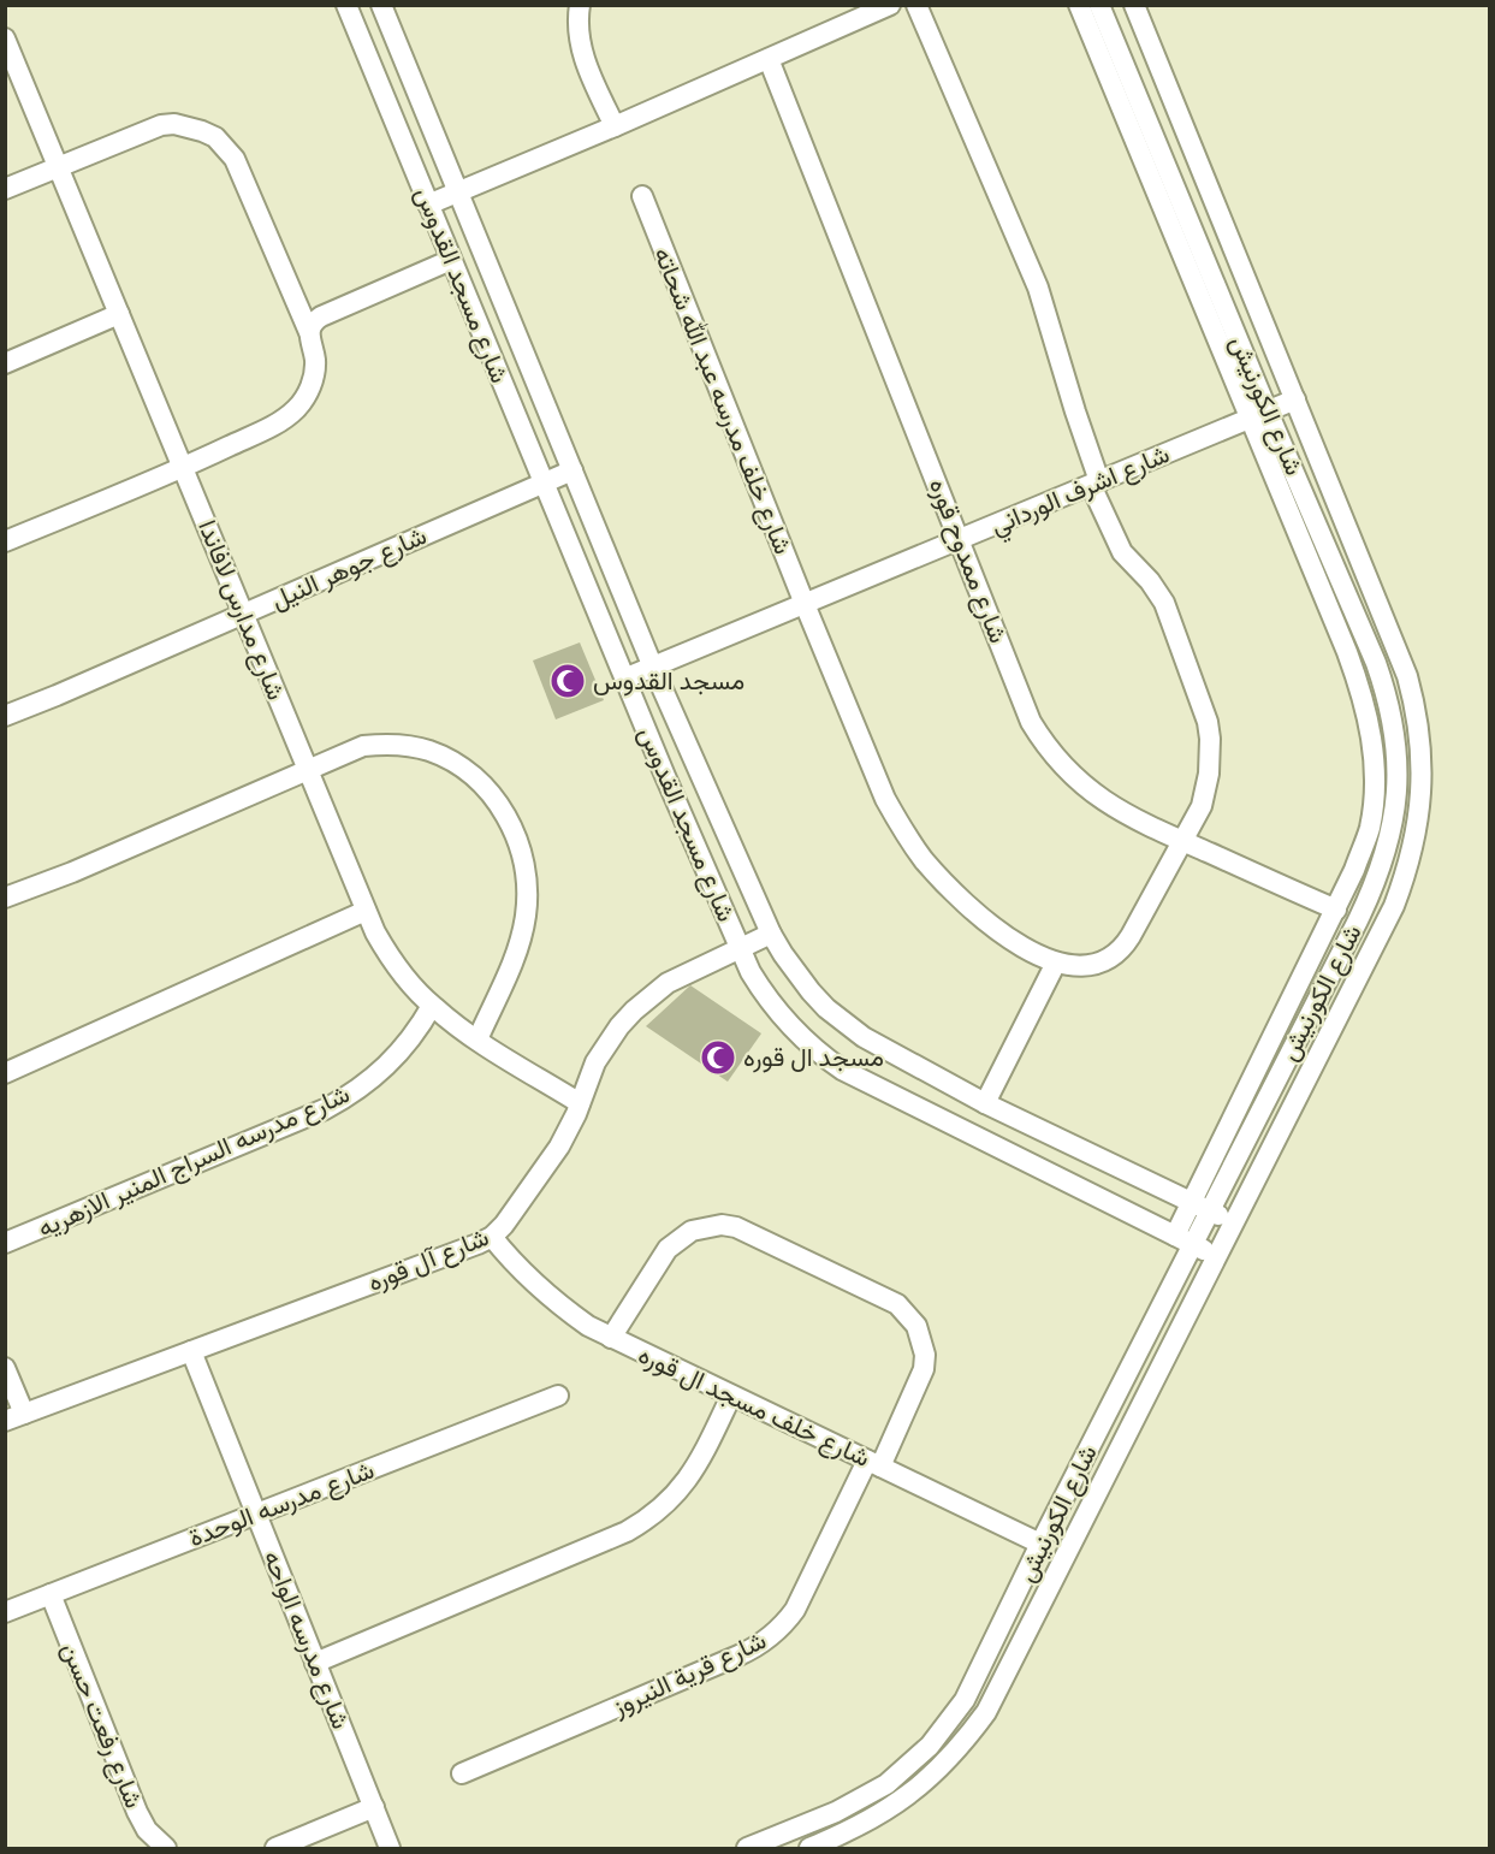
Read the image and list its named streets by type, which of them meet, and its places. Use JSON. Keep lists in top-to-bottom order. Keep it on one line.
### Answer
{"streets":{"street":["شارع مسجد القدوس","شارع خلف مدرسه عبد الله شحاته","شارع الكورنيش","شارع اشرف الورداني","شارع ممدوح قوره","شارع جوهر النيل","شارع مدارس لافاندا","شارع مدرسه السراج المنير الازهريه","شارع آل قوره","شارع خلف مسجد ال قوره","شارع مدرسه الوحدة","شارع مدرسه الواحه","شارع قرية النيروز","شارع رفعت حسن"]},"crossings":[["شارع مسجد القدوس","شارع الكورنيش"],["شارع مسجد القدوس","شارع اشرف الورداني"],["شارع مسجد القدوس","شارع جوهر النيل"],["شارع مسجد القدوس","شارع آل قوره"],["شارع خلف مدرسه عبد الله شحاته","شارع اشرف الورداني"],["شارع الكورنيش","شارع اشرف الورداني"],["شارع الكورنيش","شارع خلف مسجد ال قوره"],["شارع اشرف الورداني","شارع ممدوح قوره"],["شارع جوهر النيل","شارع مدارس لافاندا"],["شارع مدارس لافاندا","شارع مدرسه السراج المنير الازهريه"],["شارع مدارس لافاندا","شارع آل قوره"],["شارع آل قوره","شارع خلف مسجد ال قوره"],["شارع آل قوره","شارع مدرسه الواحه"],["شارع خلف مسجد ال قوره","شارع قرية النيروز"],["شارع مدرسه الوحدة","شارع مدرسه الواحه"],["شارع مدرسه الوحدة","شارع رفعت حسن"]],"places":{"mosque":["مسجد القدوس","مسجد ال قوره"]}}
